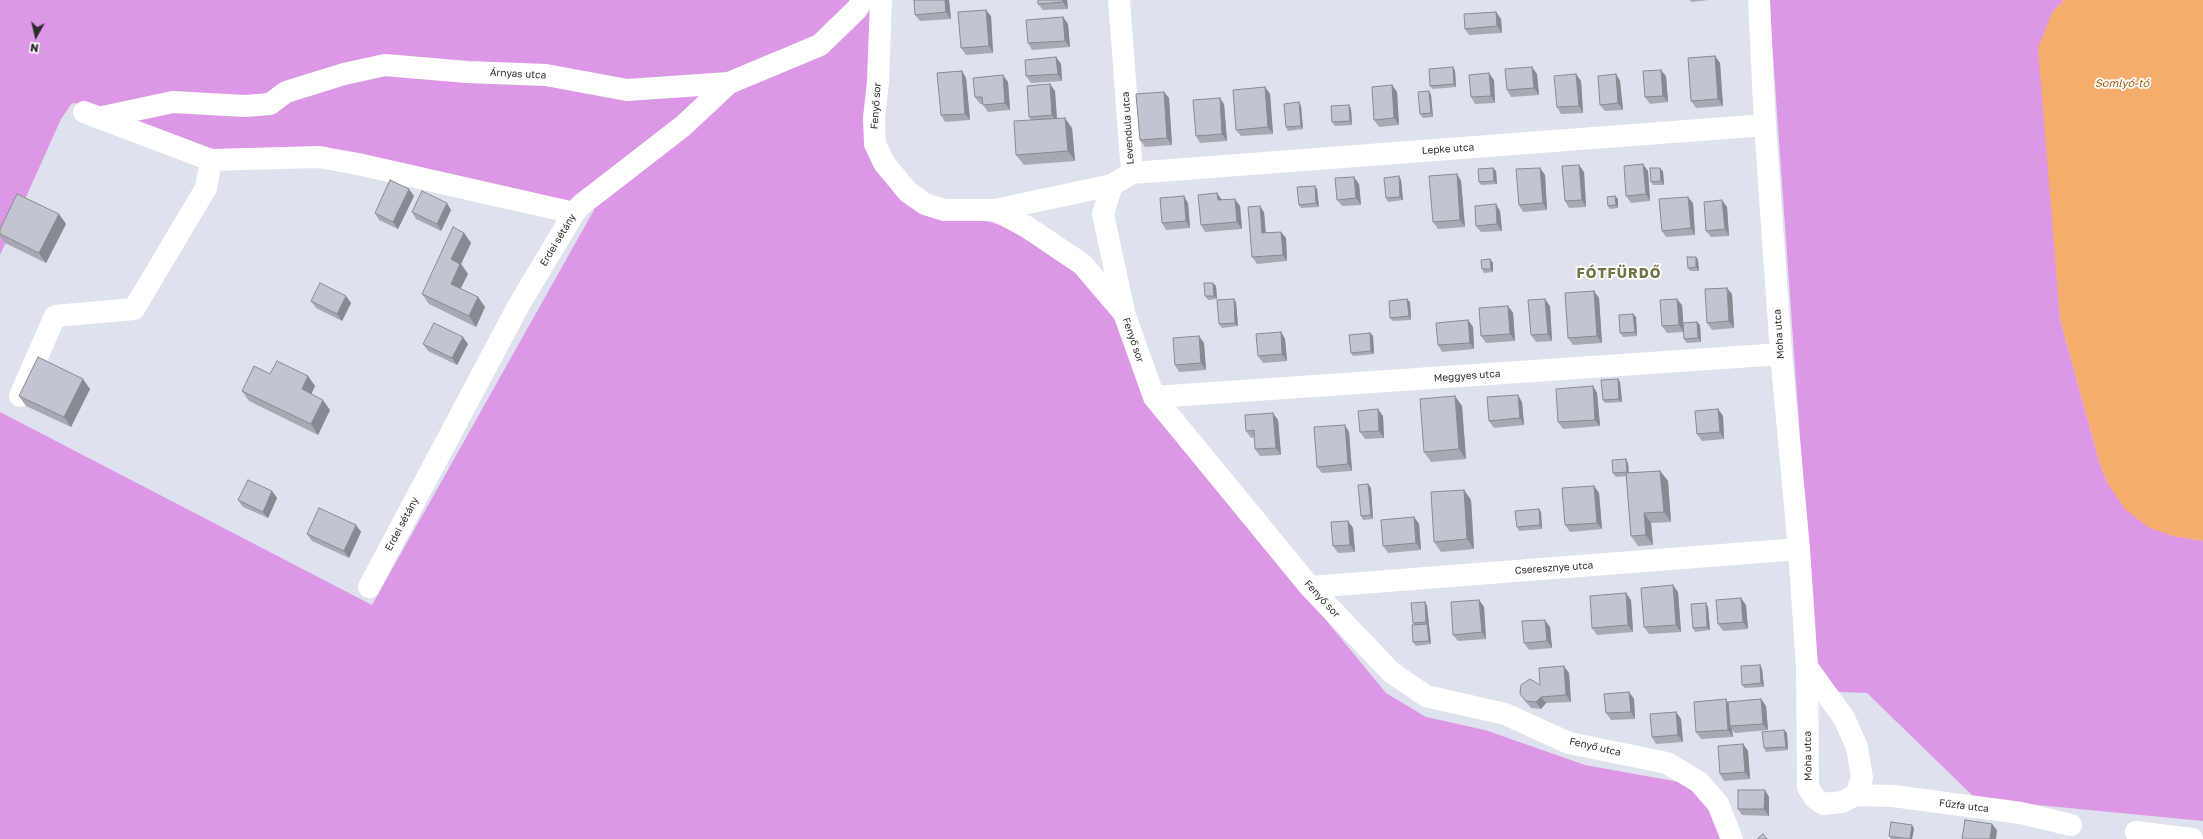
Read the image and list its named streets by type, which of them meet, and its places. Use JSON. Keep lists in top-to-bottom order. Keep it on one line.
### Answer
{"streets":{"street":["Árnyas utca","Fenyő sor","Levendula utca","Lepke utca","Erdei sétány","Moha utca","Meggyes utca","Cseresznye utca","Fenyő utca","Fűzfa utca"]},"crossings":[["Árnyas utca","Erdei sétány"],["Fenyő sor","Levendula utca"],["Fenyő sor","Meggyes utca"],["Fenyő sor","Cseresznye utca"],["Fenyő sor","Fenyő utca"],["Levendula utca","Lepke utca"],["Lepke utca","Moha utca"],["Moha utca","Meggyes utca"],["Moha utca","Cseresznye utca"],["Moha utca","Fűzfa utca"]],"districts":["FÓTFÜRDŐ"],"water":["Somlyó-tó"],"north":"bottom"}
